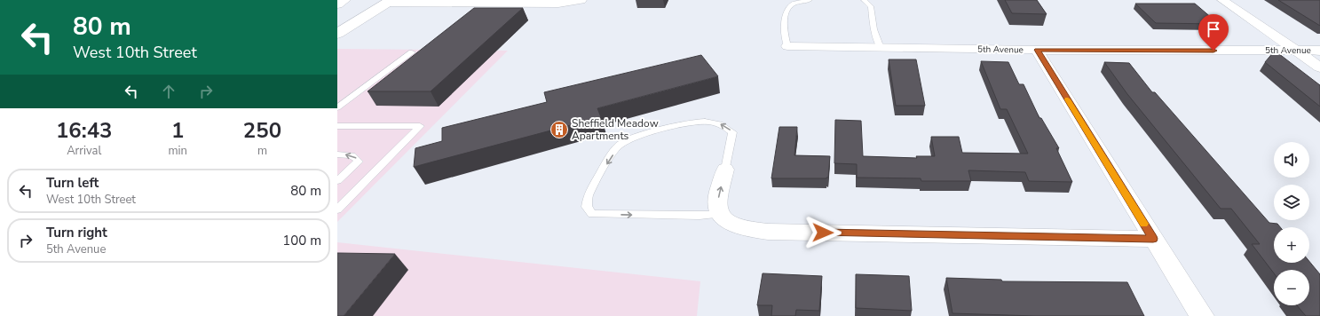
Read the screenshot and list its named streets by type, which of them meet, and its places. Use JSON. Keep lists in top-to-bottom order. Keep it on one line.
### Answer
{"streets":{"street":["5th Avenue"]},"places":{"building":["Sheffield Meadow Apartments"]},"page":{"turn":["80 m","West 10th Street"],"eta":["16:43","Arrival","1","min","250","m"],"map_buttons":["+","−"],"list":[{"name":"Turn left","note":"West 10th Street","value":"80 m"},{"name":"Turn right","note":"5th Avenue","value":"100 m"}]}}
